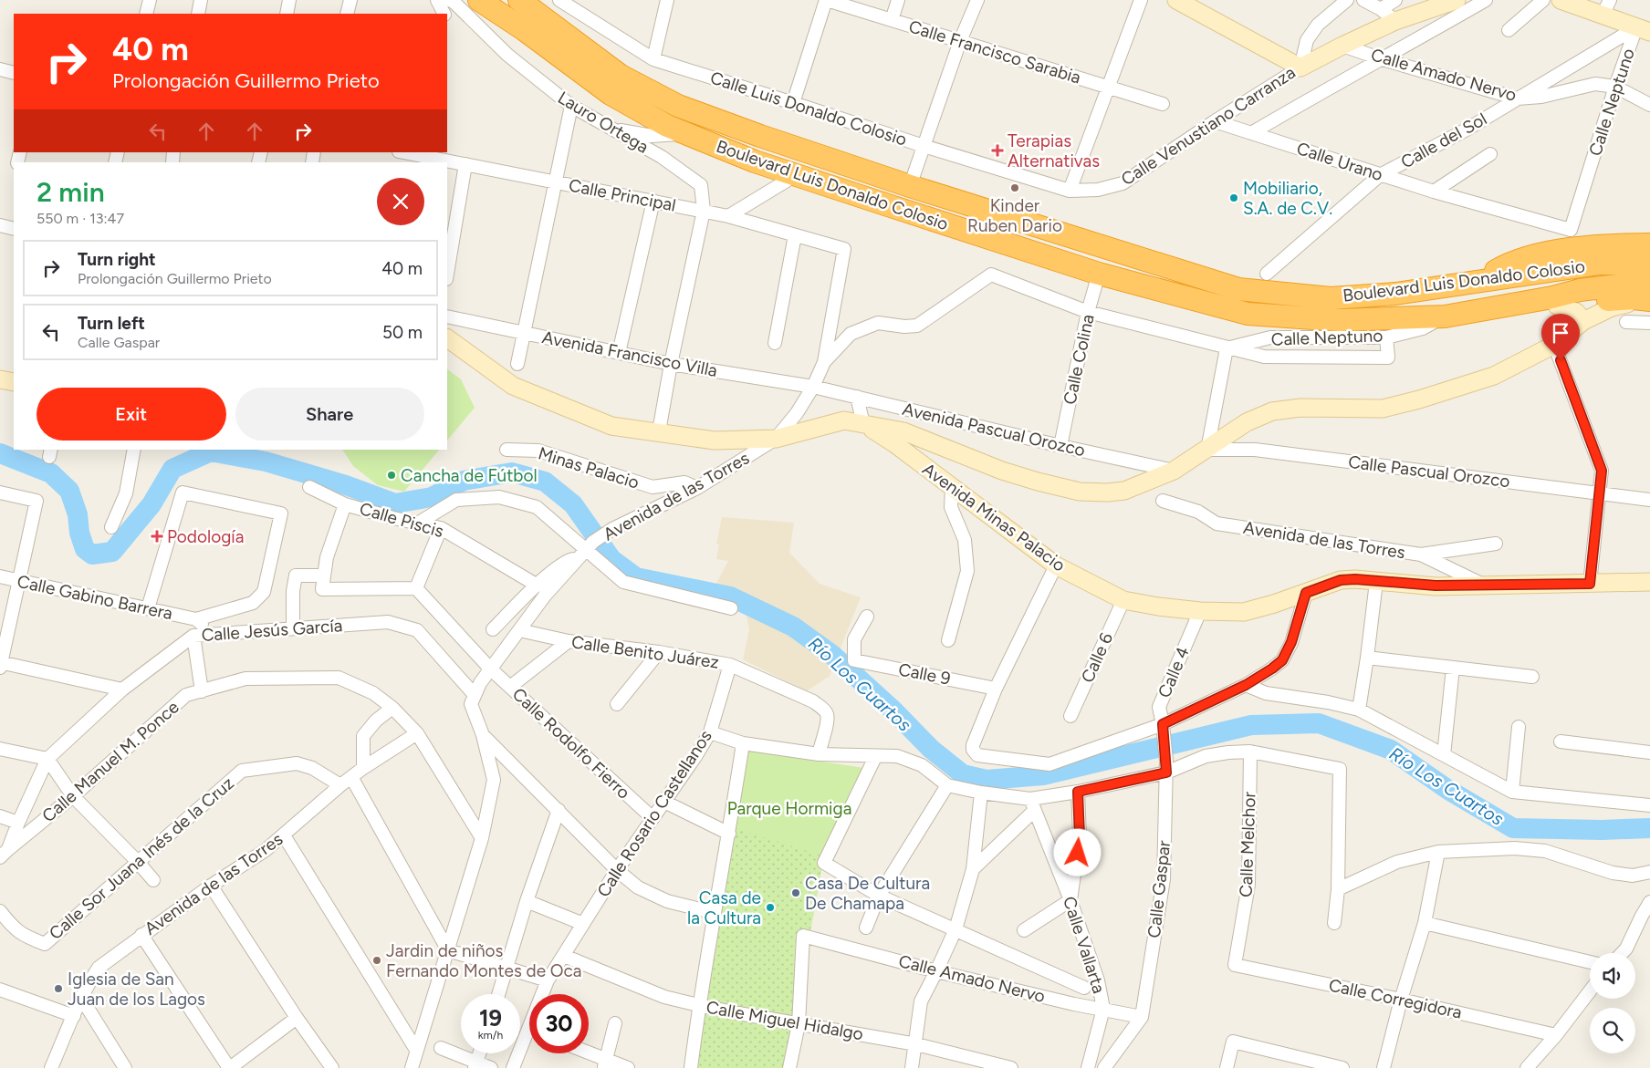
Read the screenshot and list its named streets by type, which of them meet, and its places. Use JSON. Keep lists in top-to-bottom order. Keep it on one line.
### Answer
{"streets":{"highway":["Boulevard Luis Donaldo Colosio"],"main road":["Calle Venustiano Carranza","Avenida Minas Palacio"],"street":["Calle Francisco Sarabia","Calle Amado Nervo","Calle Neptuno","Calle Luis Donaldo Colosio","Lauro Ortega","Calle del Sol","Calle Urano","Calle Principal","Avenida Francisco Villa","Calle Colina","Avenida Pascual Orozco","Minas Palacio","Calle Pascual Orozco","Avenida de las Torres","Calle Piscis","Calle Gabino Barrera","Calle Jesús García","Calle Benito Juárez","Calle 6","Calle 4","Calle 9","Calle Rodolfo Fierro","Calle Manuel M. Ponce","Calle Rosario Castellanos","Calle Melchor","Calle Sor Juana Inés de la Cruz","Calle Gaspar","Calle Vallarta","Calle Corregidora","Calle Miguel Hidalgo"]},"crossings":[["Calle Amado Nervo","Calle Neptuno"],["Calle Amado Nervo","Calle Venustiano Carranza"],["Calle Amado Nervo","Calle del Sol"],["Calle Amado Nervo","Calle Gaspar"],["Calle Amado Nervo","Calle Vallarta"],["Calle Amado Nervo","Calle Miguel Hidalgo"],["Calle Neptuno","Calle del Sol"],["Calle Neptuno","Calle Urano"],["Calle Neptuno","Boulevard Luis Donaldo Colosio"],["Calle Luis Donaldo Colosio","Calle Venustiano Carranza"],["Lauro Ortega","Calle Principal"],["Calle Venustiano Carranza","Calle Urano"],["Calle del Sol","Calle Urano"],["Boulevard Luis Donaldo Colosio","Calle Colina"],["Calle Principal","Avenida de las Torres"],["Avenida Francisco Villa","Avenida Pascual Orozco"],["Avenida Francisco Villa","Avenida de las Torres"],["Calle Colina","Avenida Pascual Orozco"],["Avenida Pascual Orozco","Avenida de las Torres"],["Minas Palacio","Avenida de las Torres"],["Avenida de las Torres","Avenida Minas Palacio"],["Avenida de las Torres","Calle Jesús García"],["Avenida de las Torres","Calle Benito Juárez"],["Avenida de las Torres","Calle Rodolfo Fierro"],["Avenida de las Torres","Calle Manuel M. Ponce"],["Avenida de las Torres","Calle Sor Juana Inés de la Cruz"],["Avenida Minas Palacio","Calle 6"],["Avenida Minas Palacio","Calle 4"],["Calle Gabino Barrera","Calle Jesús García"],["Calle Jesús García","Calle Manuel M. Ponce"],["Calle Benito Juárez","Calle Rosario Castellanos"],["Calle 4","Calle Gaspar"],["Calle Rodolfo Fierro","Calle Rosario Castellanos"],["Calle Rosario Castellanos","Calle Miguel Hidalgo"],["Calle Melchor","Calle Corregidora"]],"water":["Río Los Cuartos"],"parks":["Parque Hormiga"],"places":{"health":["Terapias Alternativas","Podología"],"other":["Kinder Ruben Dario","Mobiliario, S.A. de C.V.","Cancha de Fútbol","Casa De Cultura De Chamapa","Casa de la Cultura","Jardin de niños Fernando Montes de Oca","Iglesia de San Juan de los Lagos"]},"page":{"turn":["40 m","Prolongación Guillermo Prieto"],"heading":["2 min","550 m · 13:47"],"list":[{"name":"Turn right","note":"Prolongación Guillermo Prieto","value":"40 m"},{"name":"Turn left","note":"Calle Gaspar","value":"50 m"}],"buttons":["Exit","Share"],"speed":"19 km/h","limit":"30"}}
